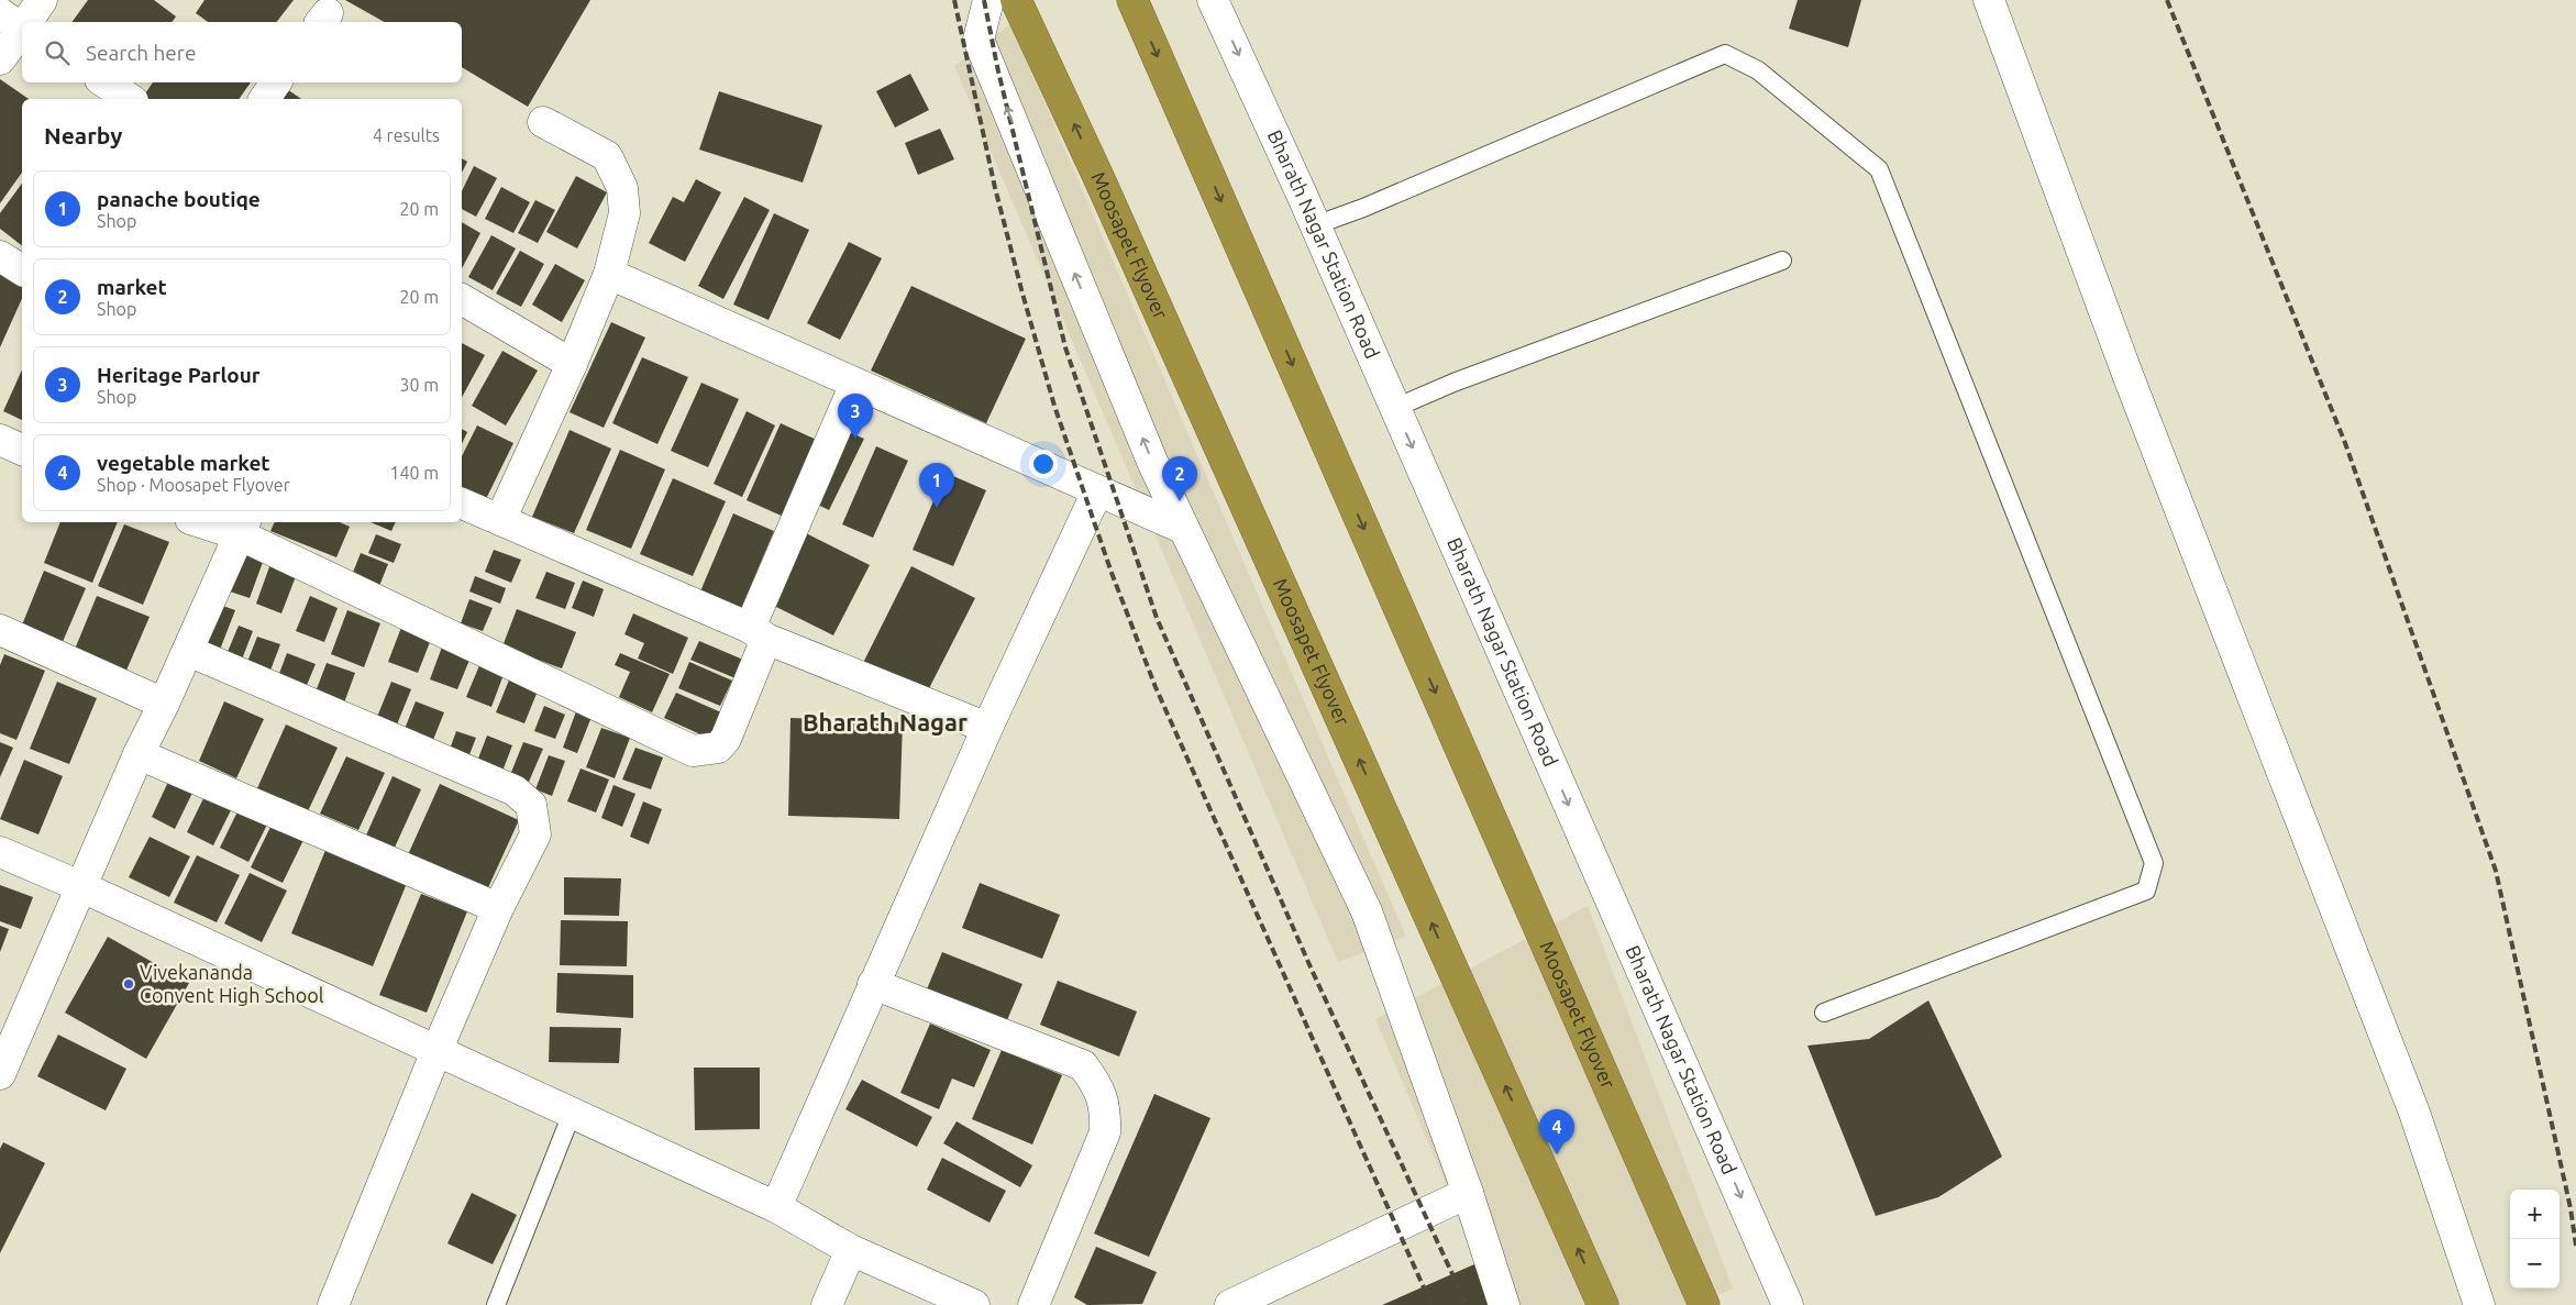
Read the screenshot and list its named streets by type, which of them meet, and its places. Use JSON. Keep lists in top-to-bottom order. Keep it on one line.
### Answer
{"streets":{"highway":["Moosapet Flyover"],"street":["Bharath Nagar Station Road"]},"districts":["Bharath Nagar"],"places":["Vivekananda Convent High School"],"page":{"search":"Search here","heading":["Nearby","4 results"],"list":[{"mark":"1","name":"panache boutiqe","note":"Shop","value":"20 m"},{"mark":"2","name":"market","note":"Shop","value":"20 m"},{"mark":"3","name":"Heritage Parlour","note":"Shop","value":"30 m"},{"mark":"4","name":"vegetable market","note":"Shop · Moosapet Flyover","value":"140 m"}],"pins":["3","2","1","4"],"map_buttons":["+","−"]}}
